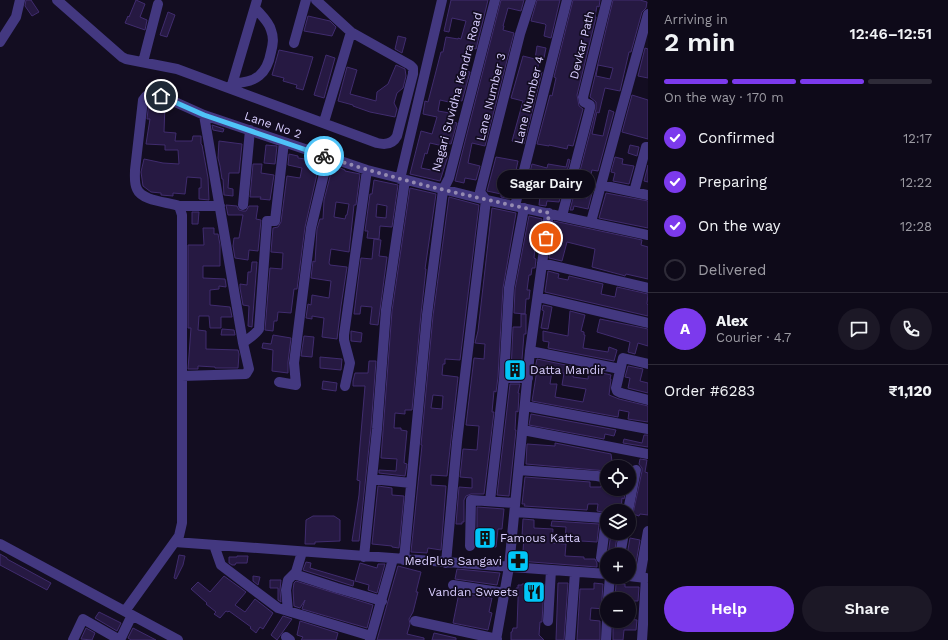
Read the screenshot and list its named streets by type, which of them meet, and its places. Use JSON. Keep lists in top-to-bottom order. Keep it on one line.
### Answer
{"streets":{"street":["Devkar Path","Nagari Suvidha Kendra Road","Lane Number 3","Lane Number 4","Lane No 2"]},"crossings":[["Devkar Path","Lane No 2"],["Nagari Suvidha Kendra Road","Lane No 2"],["Lane Number 3","Lane No 2"],["Lane Number 4","Lane No 2"]],"places":{"other":["Sagar Dairy"],"building":["Datta Mandir","Famous Katta"],"pharmacy":["MedPlus Sangavi"],"restaurant":["Vandan Sweets"]},"page":{"heading":["2 min","Arriving in","12:46–12:51"],"panel":["Alex","Courier · 4.7","Order #6283","₹1,120"],"bar":"On the way · 170 m","list":[["Confirmed","12:17"],["Preparing","12:22"],["On the way","12:28"],"Delivered"],"bubble":"Sagar Dairy","round":"A","map_buttons":["+","−"],"buttons":["Help","Share"]}}
